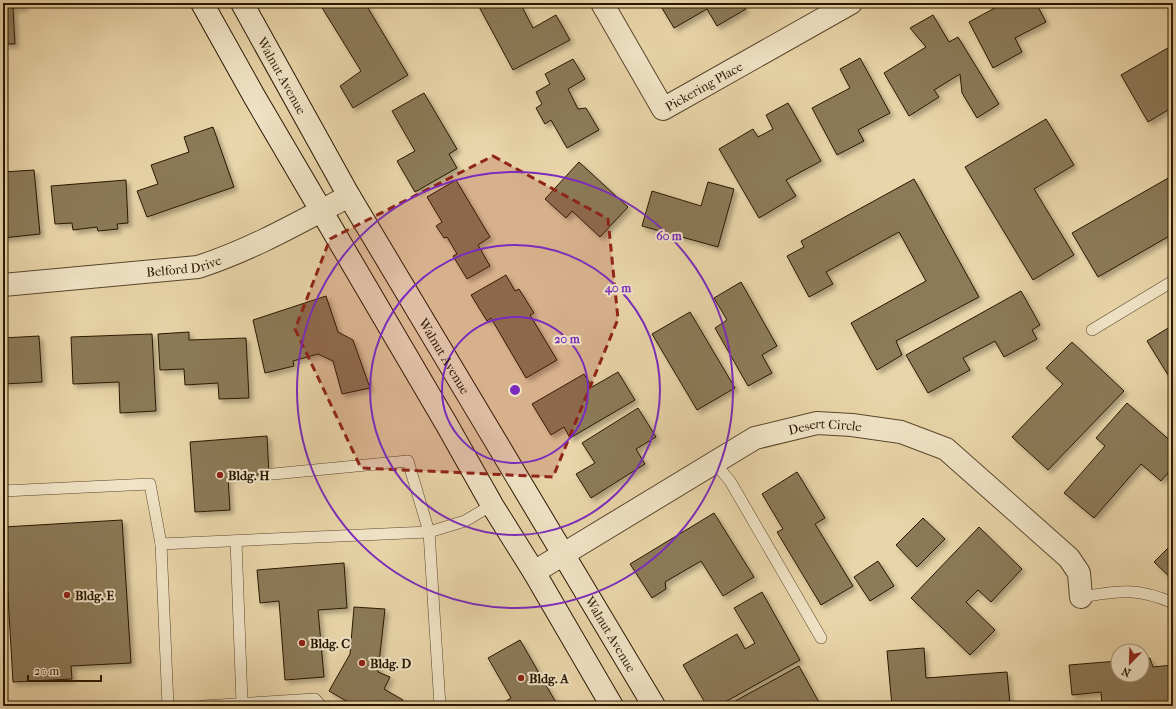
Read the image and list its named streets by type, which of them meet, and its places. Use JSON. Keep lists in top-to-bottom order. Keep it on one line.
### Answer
{"streets":{"street":["Walnut Avenue","Pickering Place","Belford Drive","Desert Circle"]},"crossings":[["Walnut Avenue","Belford Drive"],["Walnut Avenue","Desert Circle"]],"places":["Bldg. H","Bldg. E","Bldg. C","Bldg. D","Bldg. A"],"scale_bar":"20 m","north":"bottom left","rings":["60 m","40 m","20 m"]}
